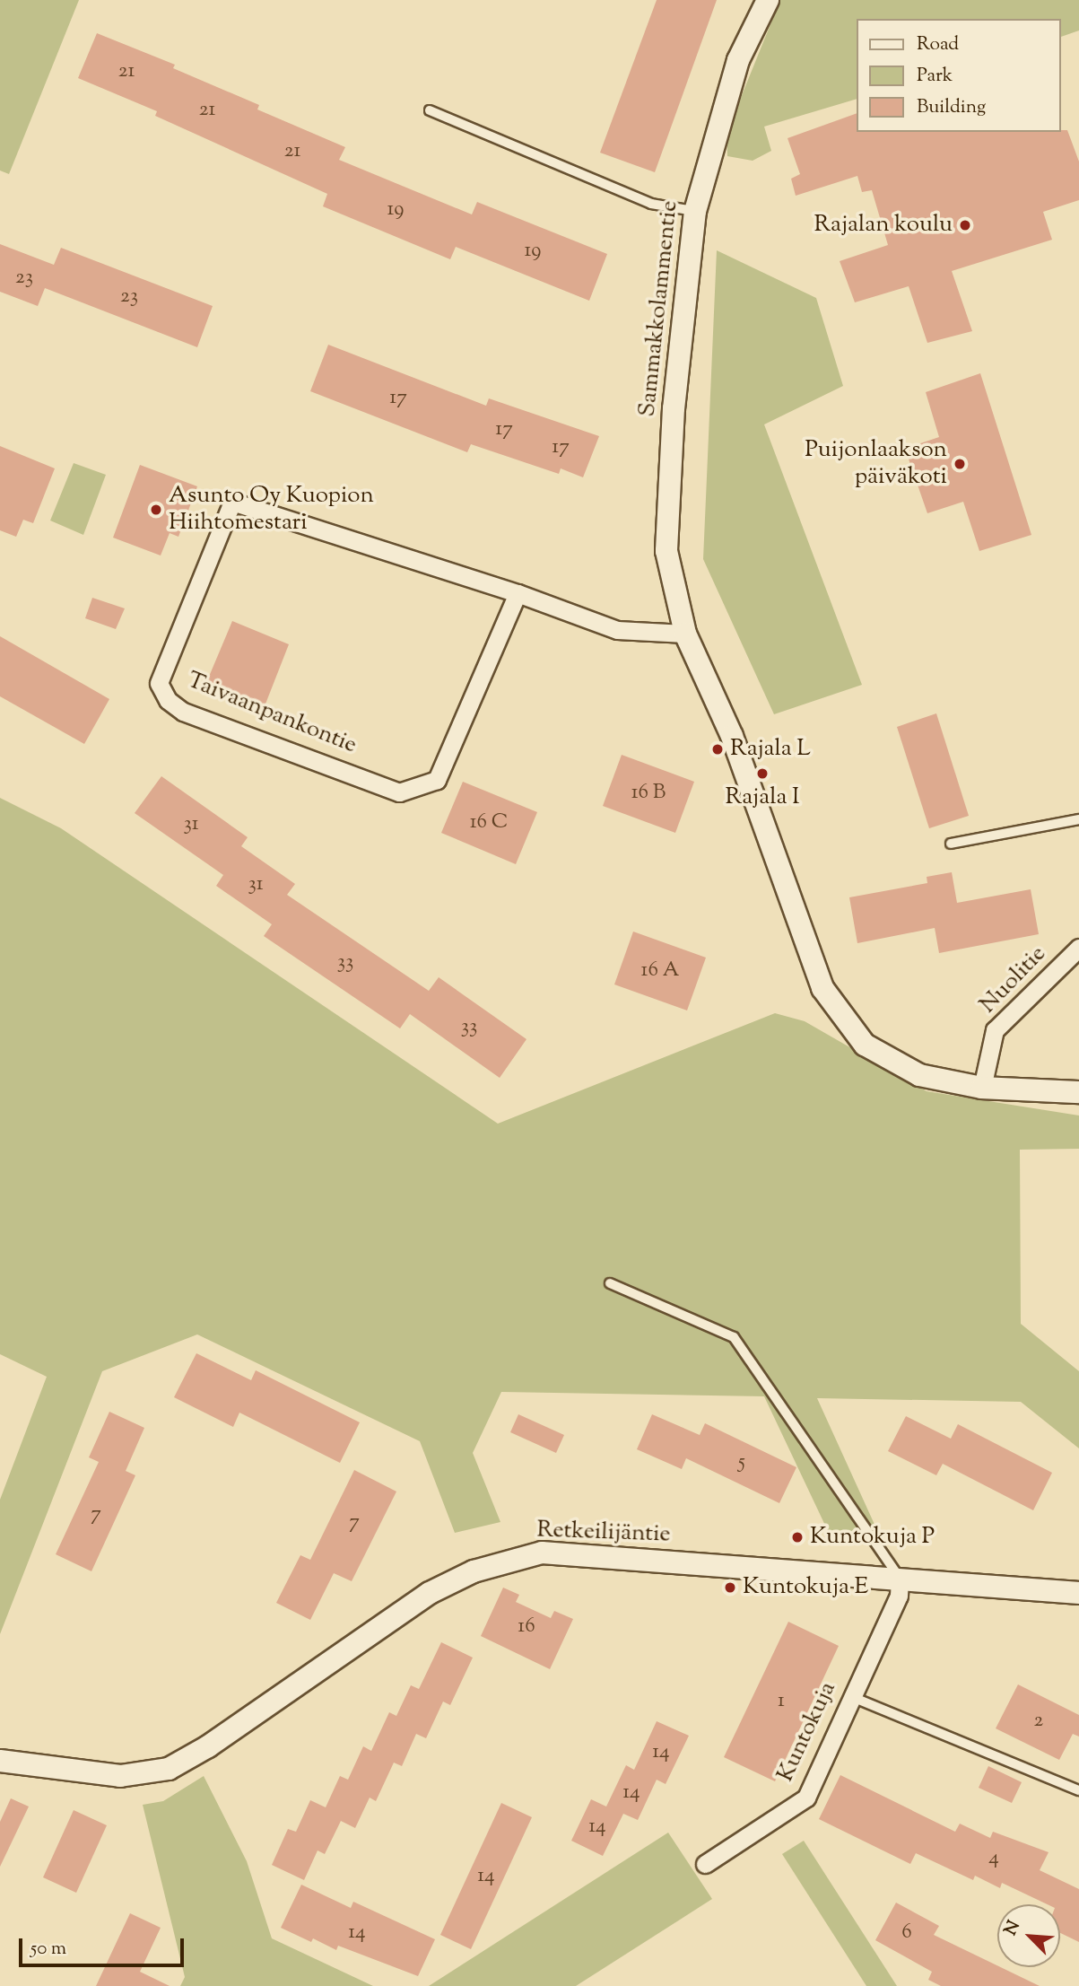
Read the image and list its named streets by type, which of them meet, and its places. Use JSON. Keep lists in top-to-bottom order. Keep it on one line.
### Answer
{"streets":{"street":["Sammakkolammentie","Taivaanpankontie","Nuolitie","Retkeilijäntie","Kuntokuja"]},"crossings":[["Sammakkolammentie","Taivaanpankontie"],["Retkeilijäntie","Kuntokuja"]],"places":["Rajalan koulu","Puijonlaakson päiväkoti","Asunto Oy Kuopion Hiihtomestari","Rajala L","Rajala I","Kuntokuja P","Kuntokuja E"],"house_numbers":["21","21","21","19","19","23","23","17","17","17","16 B","16 C","31","31","33","16 A","33","5","7","7","16","1","2","14","14","14","4","14","14","6"],"legend":["Road","Park","Building"],"scale_bar":"50 m","north":"top left"}
